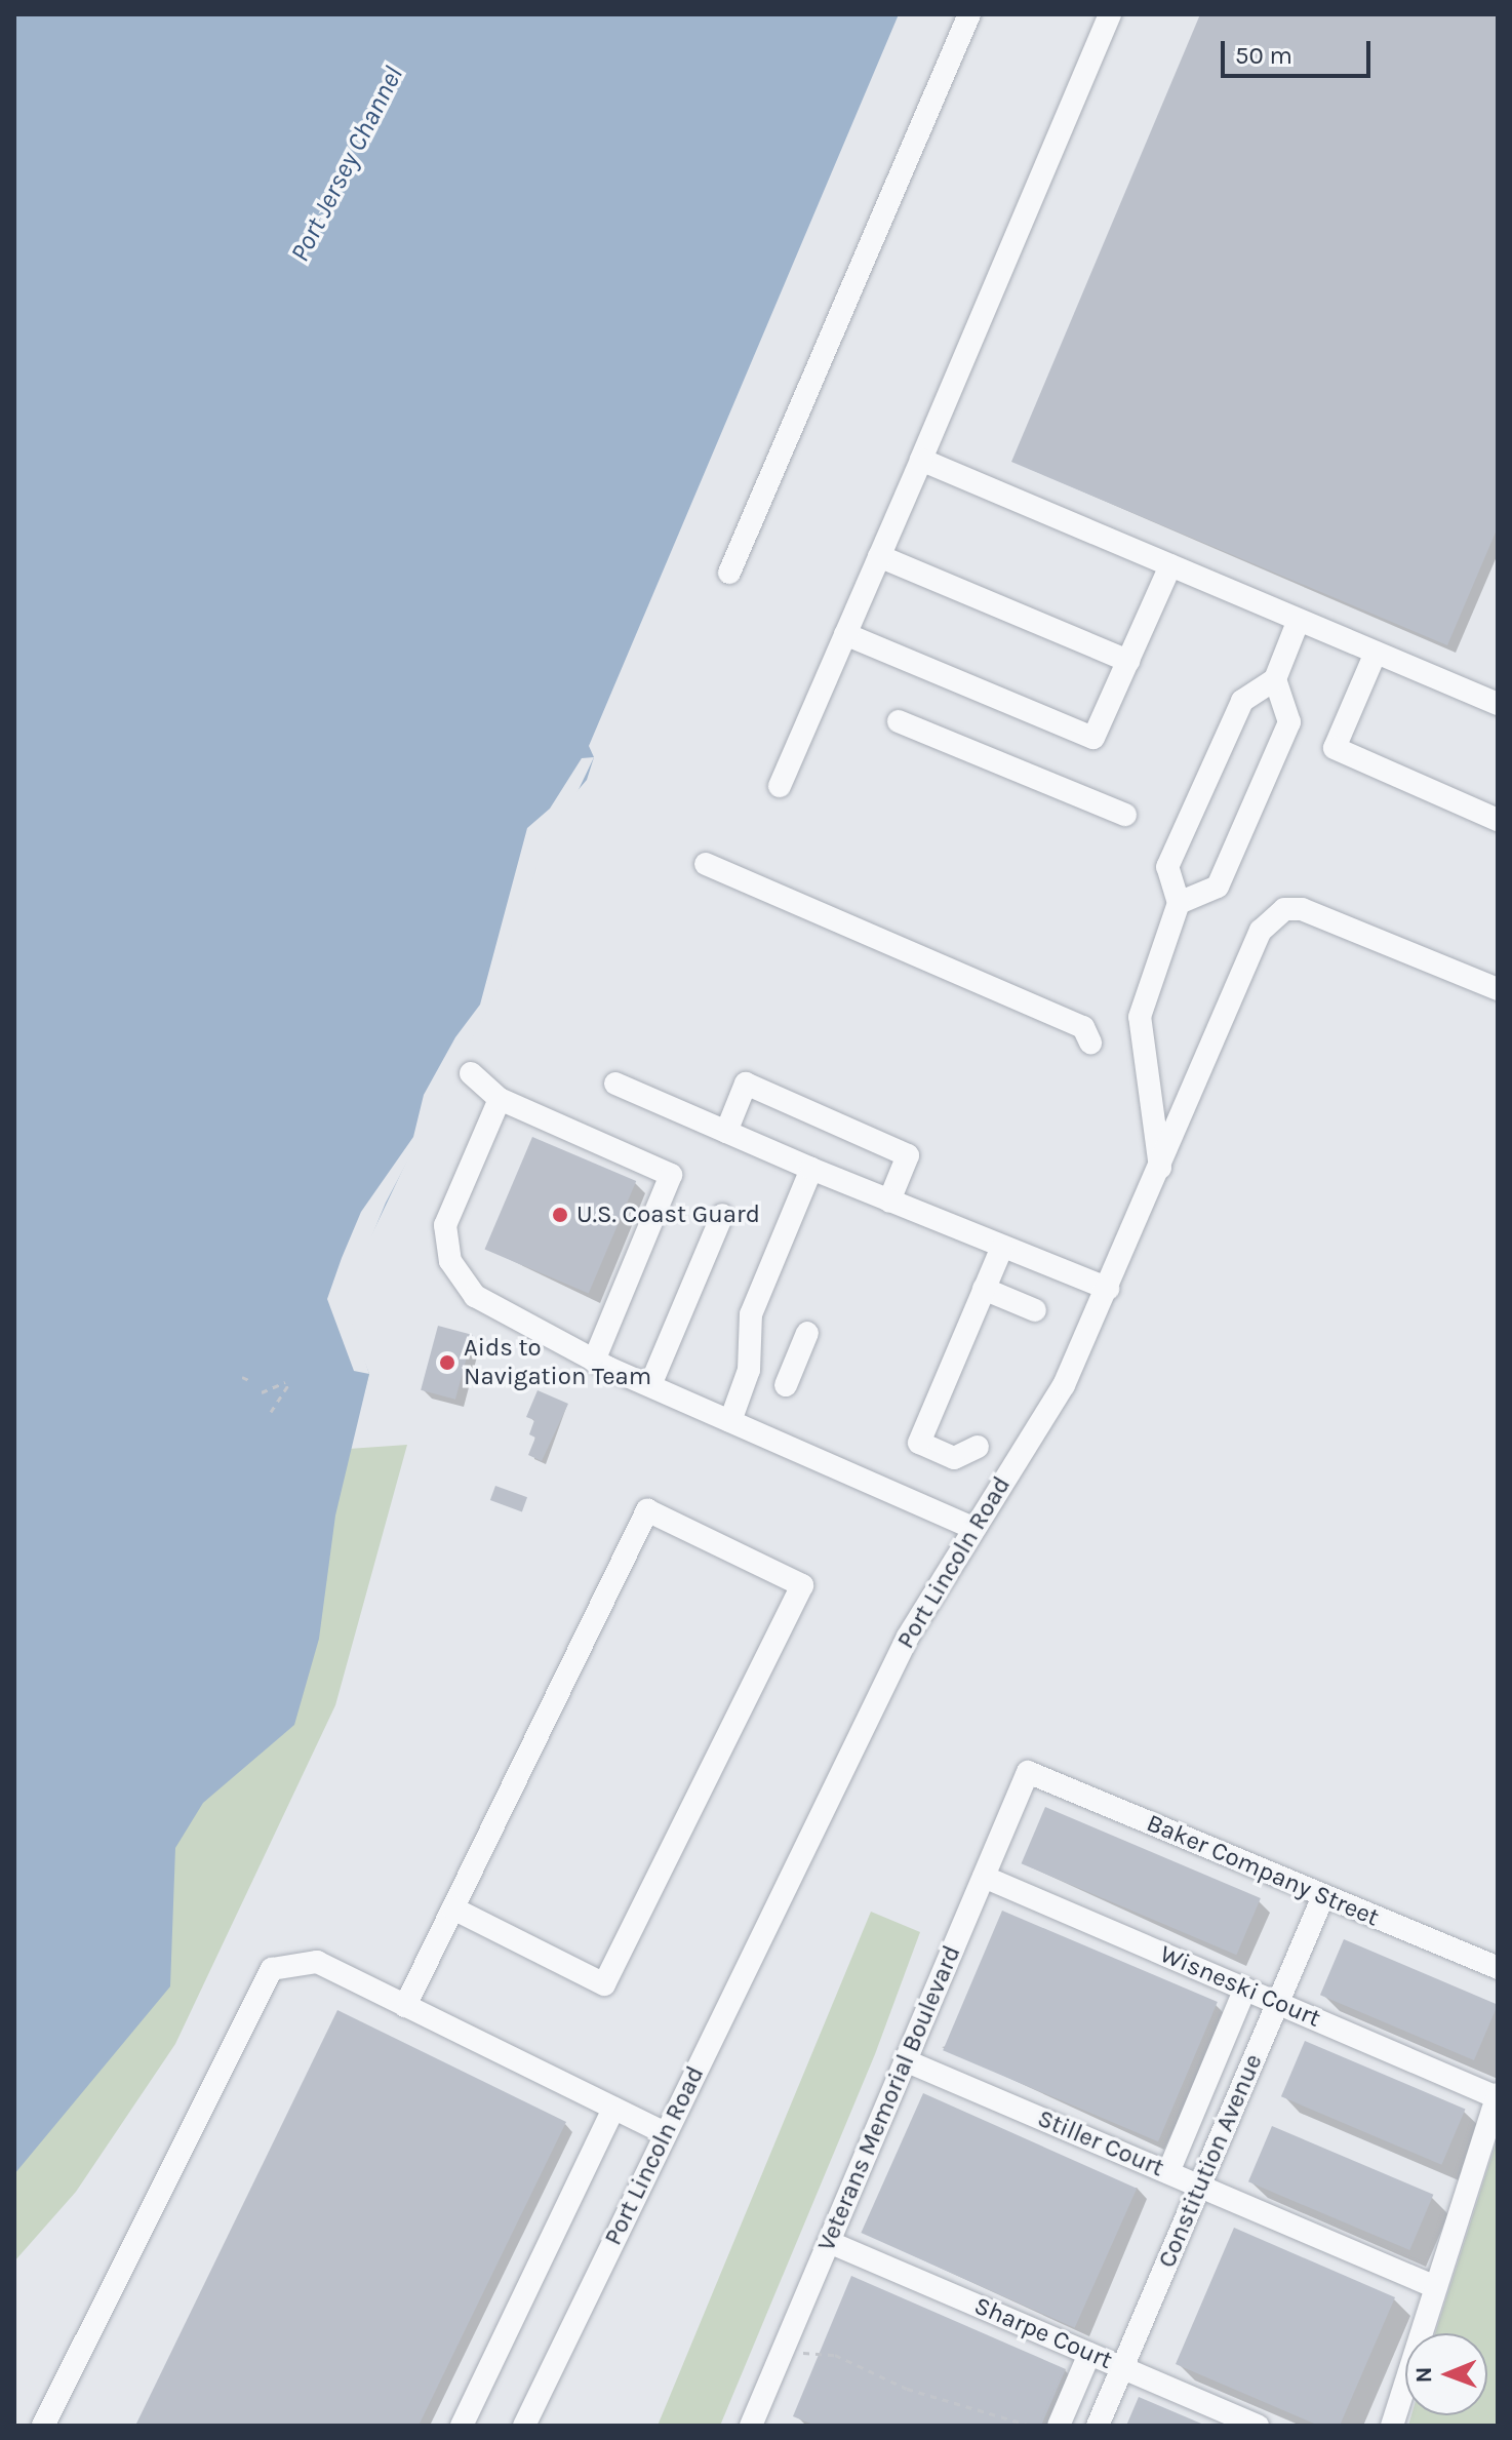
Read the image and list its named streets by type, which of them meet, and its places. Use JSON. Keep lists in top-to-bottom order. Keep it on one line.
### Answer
{"streets":{"street":["Port Lincoln Road","Baker Company Street","Wisneski Court","Veterans Memorial Boulevard","Stiller Court","Constitution Avenue","Sharpe Court"]},"crossings":[["Baker Company Street","Veterans Memorial Boulevard"],["Baker Company Street","Constitution Avenue"],["Wisneski Court","Veterans Memorial Boulevard"],["Wisneski Court","Constitution Avenue"],["Veterans Memorial Boulevard","Stiller Court"],["Veterans Memorial Boulevard","Sharpe Court"],["Stiller Court","Constitution Avenue"],["Constitution Avenue","Sharpe Court"]],"water":["Port Jersey Channel"],"places":["U.S. Coast Guard","Aids to Navigation Team"],"scale_bar":"50 m","north":"left"}
